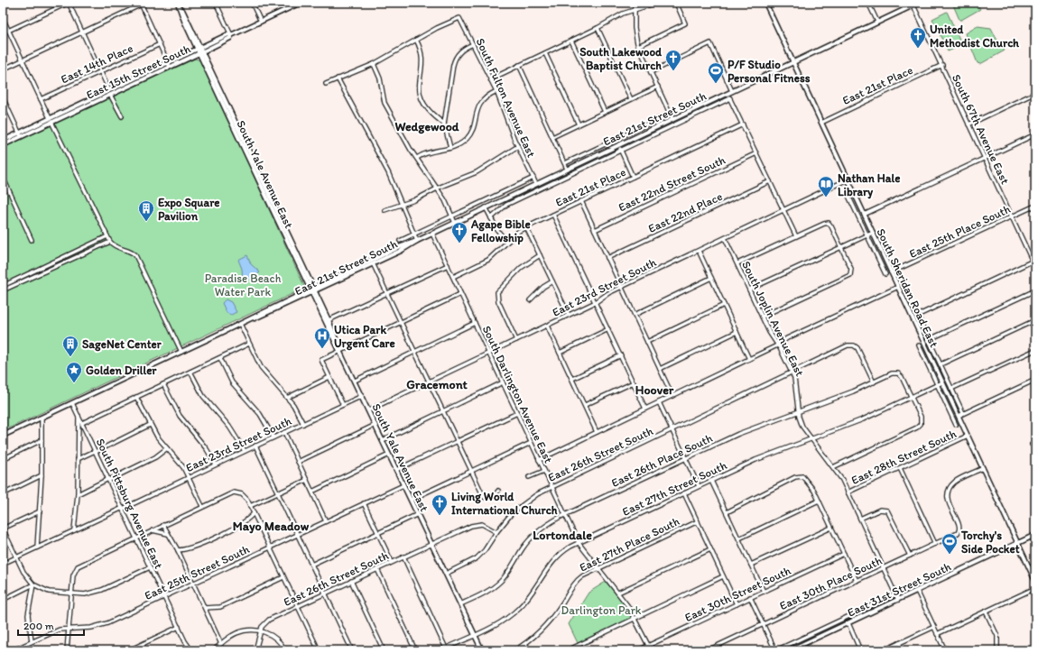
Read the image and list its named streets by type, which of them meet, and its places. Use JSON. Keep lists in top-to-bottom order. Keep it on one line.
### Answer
{"streets":{"main road":["East 15th Street South","East 21st Street South","South Yale Avenue East","South Sheridan Road East","East 31st Street South"],"street":["East 14th Place","East 21st Place","South Fulton Avenue East","South 67th Avenue East","East 22nd Street South","East 22nd Place","East 25th Place South","East 23rd Street South","South Joplin Avenue East","South Darlington Avenue East","East 26th Street South","East 28th Street South","East 26th Place South","East 27th Street South","South Pittsburg Avenue East","East 27th Place South","East 25th Street South","East 30th Place South","East 30th Street South"]},"crossings":[["East 15th Street South","South Yale Avenue East"],["East 21st Place","South 67th Avenue East"],["East 21st Place","South Sheridan Road East"],["East 21st Place","South Darlington Avenue East"],["South Fulton Avenue East","East 21st Street South"],["East 21st Street South","South 67th Avenue East"],["East 21st Street South","South Yale Avenue East"],["East 21st Street South","South Sheridan Road East"],["East 21st Street South","South Darlington Avenue East"],["East 21st Street South","South Pittsburg Avenue East"],["South 67th Avenue East","East 25th Place South"],["South 67th Avenue East","South Sheridan Road East"],["South Yale Avenue East","East 23rd Street South"],["South Yale Avenue East","East 26th Street South"],["South Yale Avenue East","East 26th Place South"],["South Yale Avenue East","East 27th Street South"],["South Yale Avenue East","East 25th Street South"],["East 25th Place South","South Sheridan Road East"],["East 23rd Street South","South Sheridan Road East"],["East 23rd Street South","South Joplin Avenue East"],["East 23rd Street South","South Darlington Avenue East"],["East 23rd Street South","South Pittsburg Avenue East"],["South Sheridan Road East","East 28th Street South"],["South Sheridan Road East","East 27th Street South"],["South Sheridan Road East","East 30th Place South"],["South Sheridan Road East","East 31st Street South"],["South Joplin Avenue East","East 26th Street South"],["South Joplin Avenue East","East 28th Street South"],["South Joplin Avenue East","East 26th Place South"],["South Joplin Avenue East","East 27th Street South"],["South Joplin Avenue East","East 30th Place South"],["South Joplin Avenue East","East 31st Street South"],["South Darlington Avenue East","East 26th Street South"],["South Darlington Avenue East","East 26th Place South"],["South Darlington Avenue East","East 27th Street South"],["South Darlington Avenue East","East 27th Place South"],["South Darlington Avenue East","East 30th Street South"],["East 26th Street South","East 26th Place South"],["East 26th Place South","East 27th Street South"],["South Pittsburg Avenue East","East 25th Street South"]],"districts":["Wedgewood","Gracemont","Hoover","Mayo Meadow","Lortondale"],"parks":["Paradise Beach Water Park","Darlington Park"],"places":{"church":["United Methodist Church","South Lakewood Baptist Church","Agape Bible Fellowship","Living World International Church"],"sports":["P/F Studio Personal Fitness","Torchy's Side Pocket"],"library":["Nathan Hale Library"],"building":["Expo Square Pavilion","SageNet Center"],"hospital":["Utica Park Urgent Care"],"place":["Golden Driller"]},"scale_bar":"200 m"}
